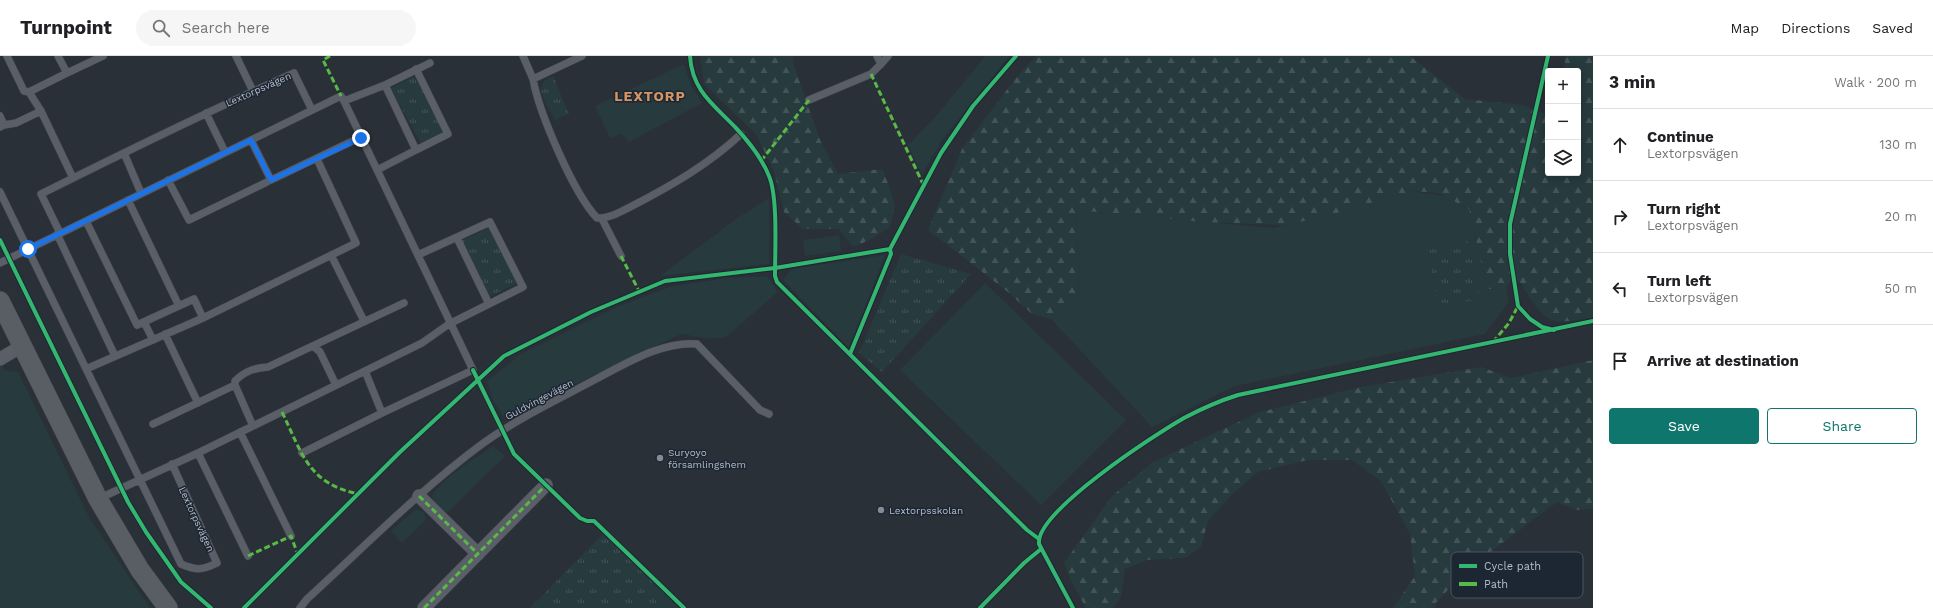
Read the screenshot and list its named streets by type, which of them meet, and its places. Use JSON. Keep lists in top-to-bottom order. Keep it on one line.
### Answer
{"streets":{"lane":["Lextorpsvägen","Guldvingevägen"]},"districts":["LEXTORP"],"places":["Suryoyo församlingshem","Lextorpsskolan"],"legend":["Cycle path","Path"],"page":{"header":"Turnpoint","search":"Search here","nav":["Map","Directions","Saved"],"heading":["3 min","Walk · 200 m"],"map_buttons":["+","−"],"list":[["Continue","Lextorpsvägen","130 m"],["Turn right","Lextorpsvägen","20 m"],["Turn left","Lextorpsvägen","50 m"],"Arrive at destination"],"buttons":["Save","Share"]}}
